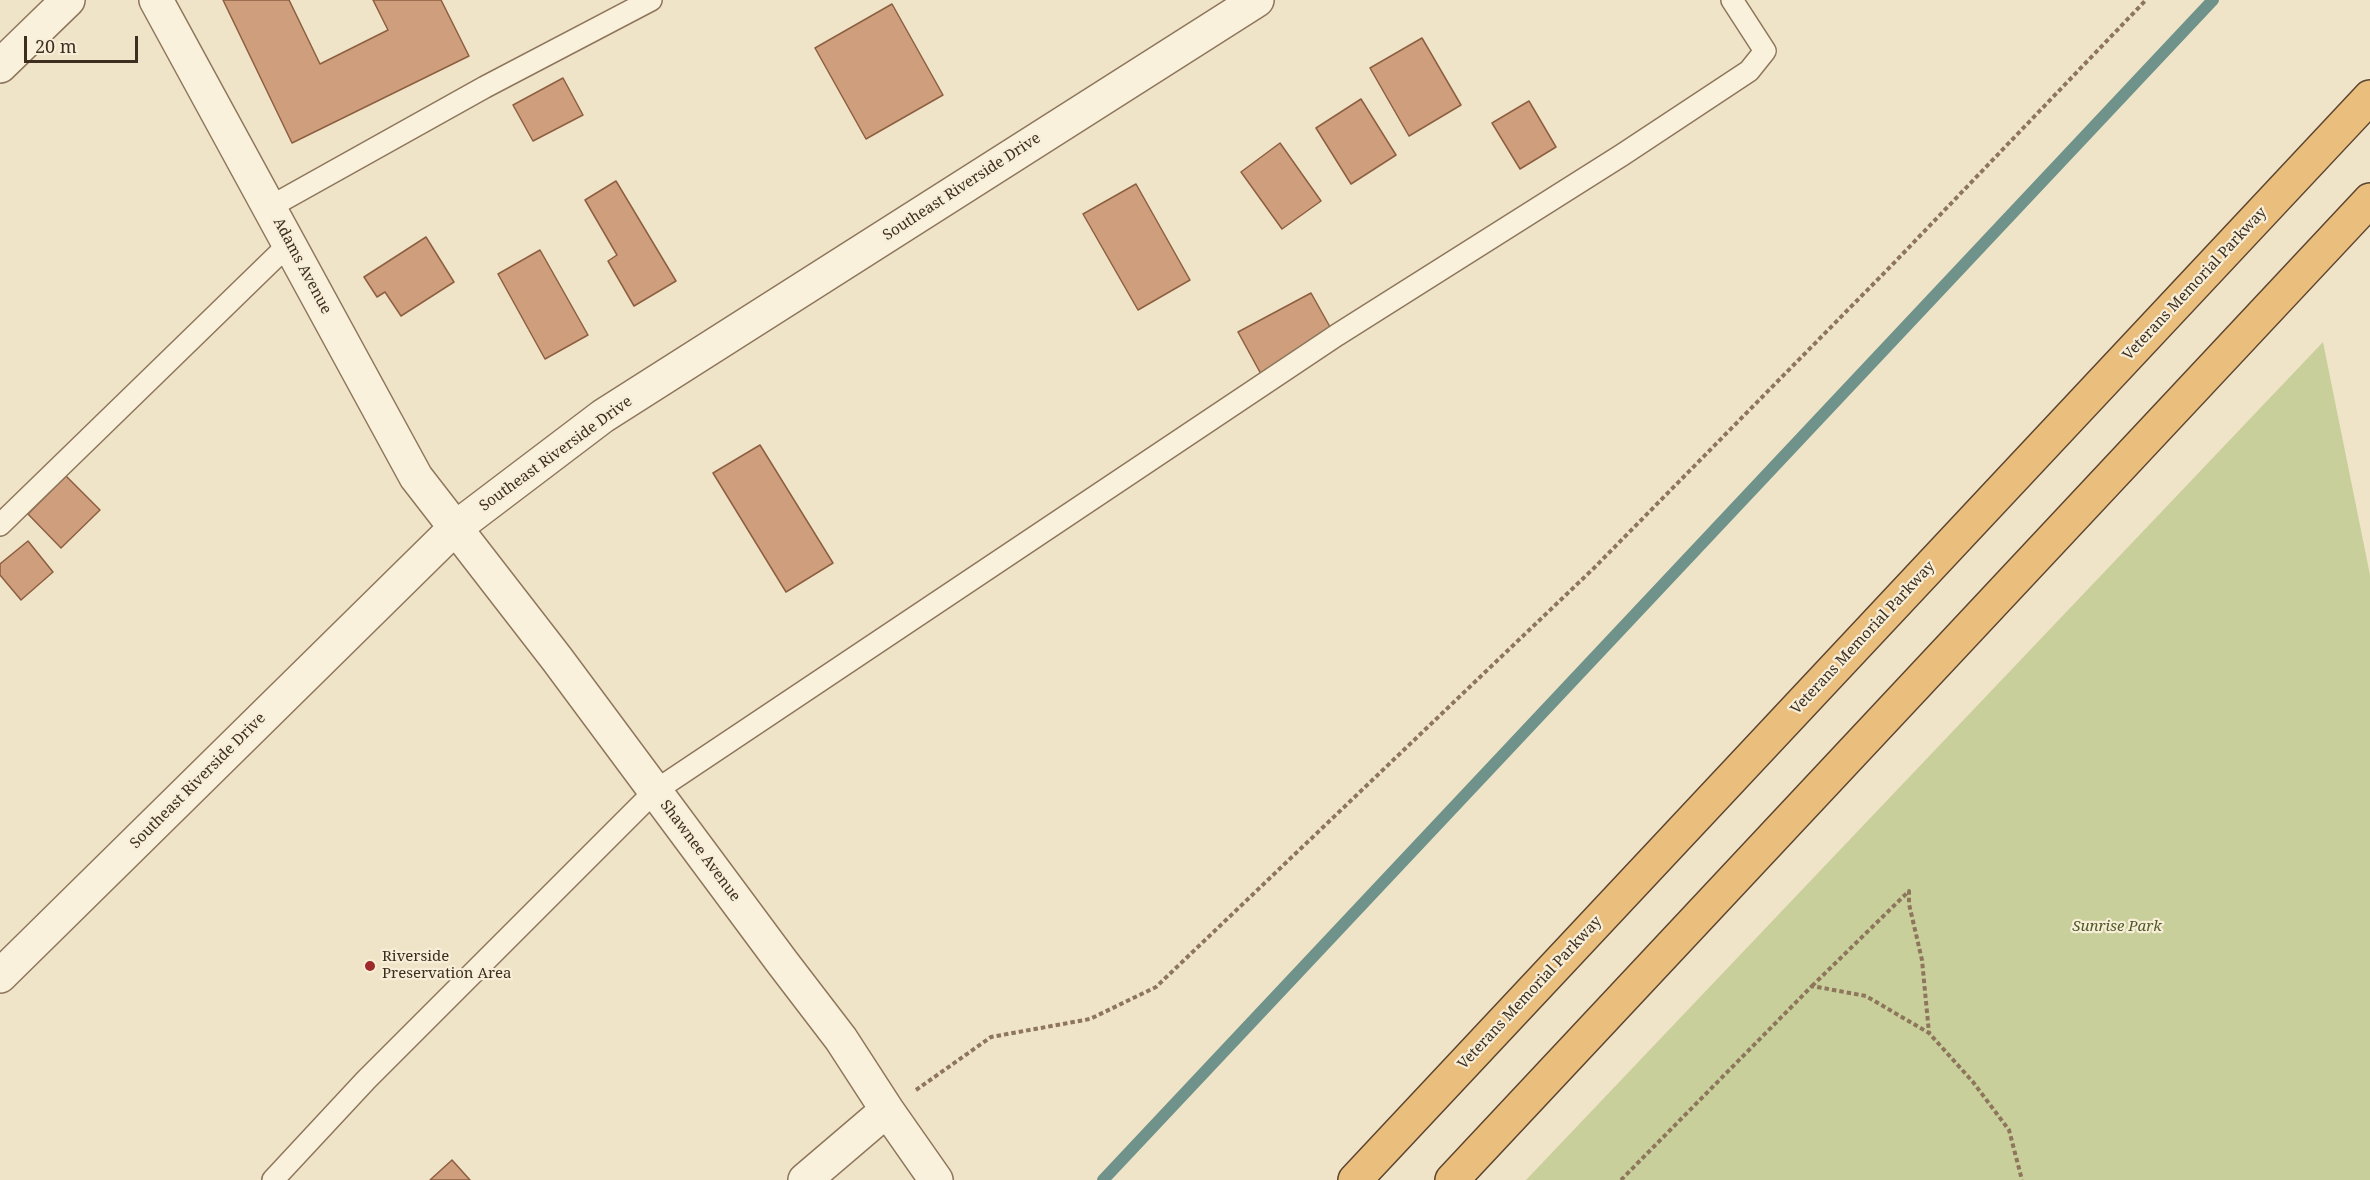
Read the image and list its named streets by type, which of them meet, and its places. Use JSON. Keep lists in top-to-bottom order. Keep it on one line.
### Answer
{"streets":{"highway":["Veterans Memorial Parkway"],"street":["Southeast Riverside Drive","Adams Avenue","Shawnee Avenue"]},"crossings":[["Southeast Riverside Drive","Adams Avenue"],["Southeast Riverside Drive","Shawnee Avenue"],["Adams Avenue","Shawnee Avenue"]],"parks":["Sunrise Park"],"places":["Riverside Preservation Area"],"scale_bar":"20 m"}
